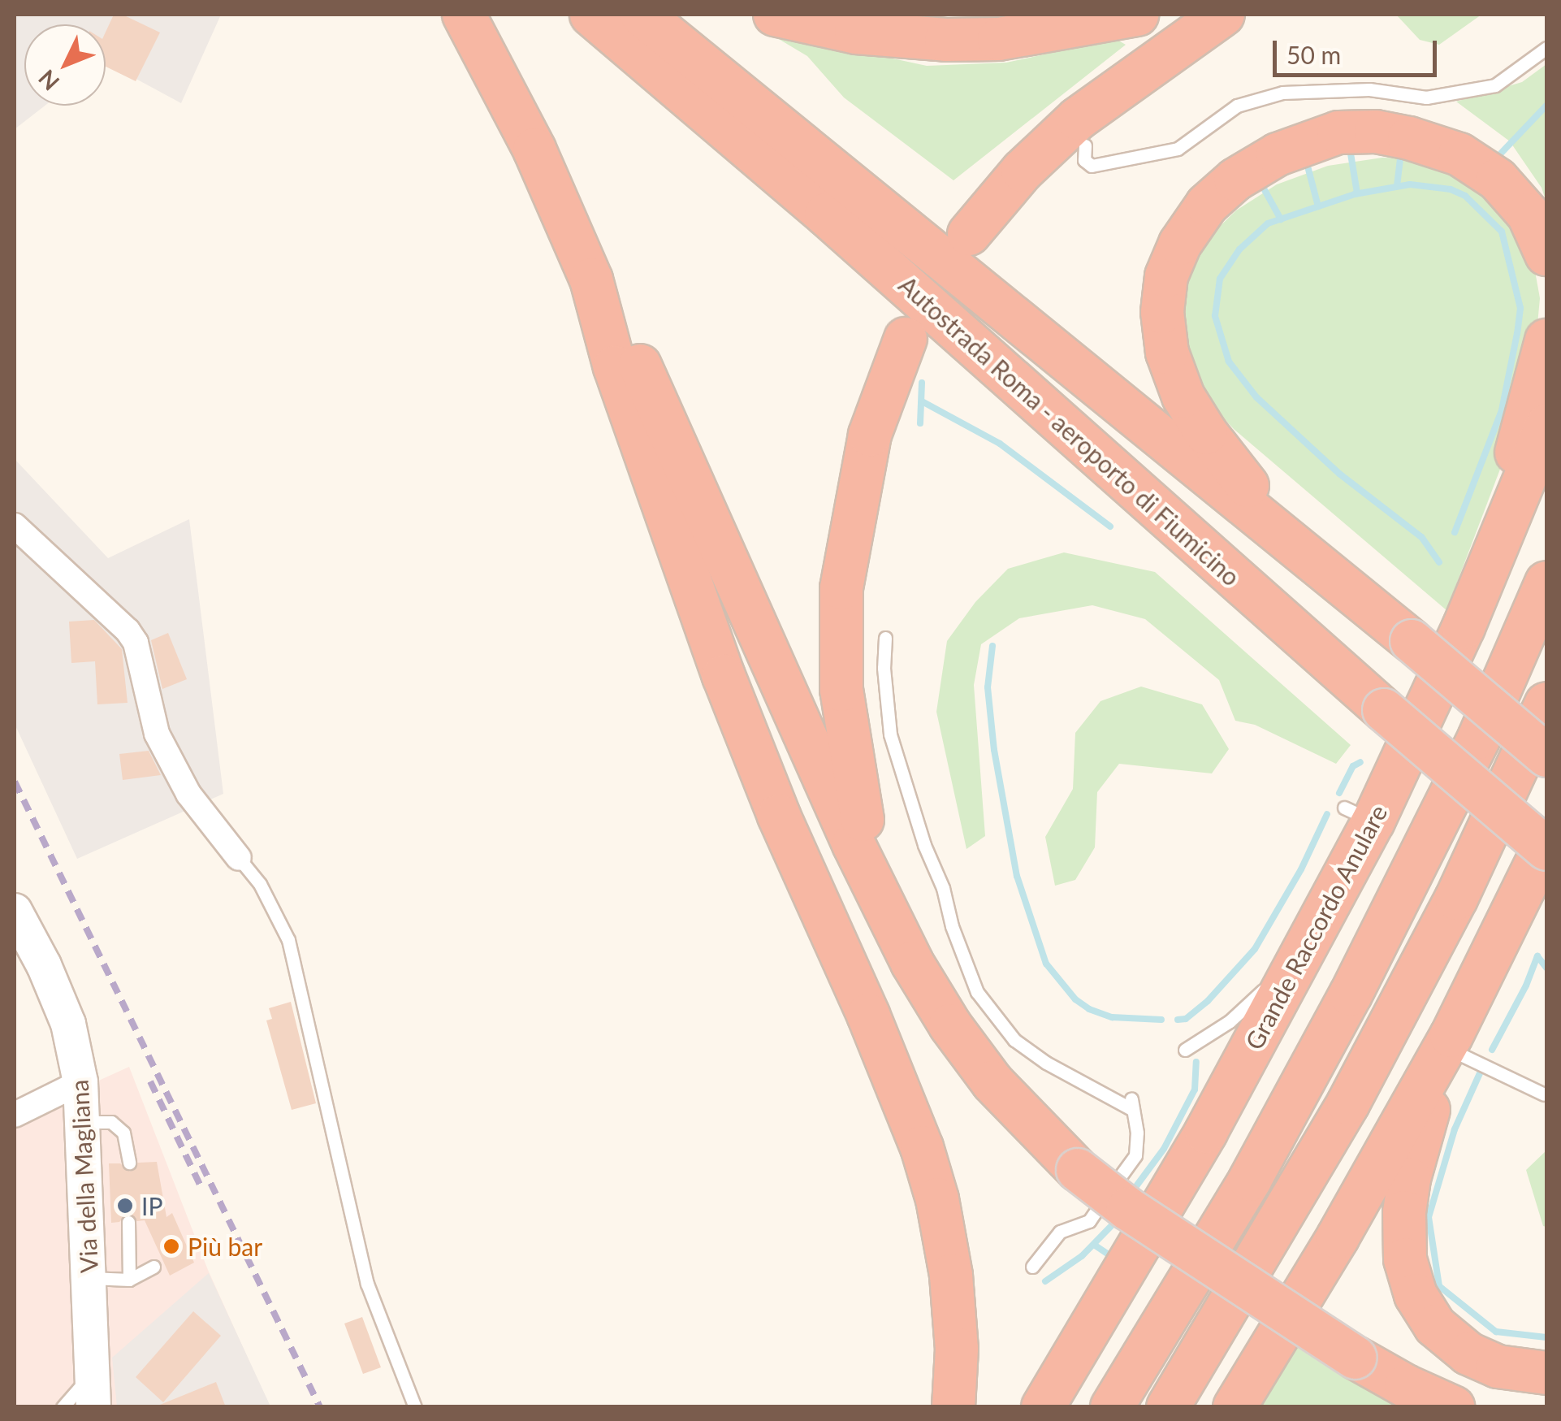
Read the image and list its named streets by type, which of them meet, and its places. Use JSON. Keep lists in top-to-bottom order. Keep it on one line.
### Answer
{"streets":{"highway":["Autostrada Roma - aeroporto di Fiumicino","Grande Raccordo Anulare"],"main road":["Via della Magliana"]},"places":["IP","Più bar"],"scale_bar":"50 m","north":"bottom left"}
